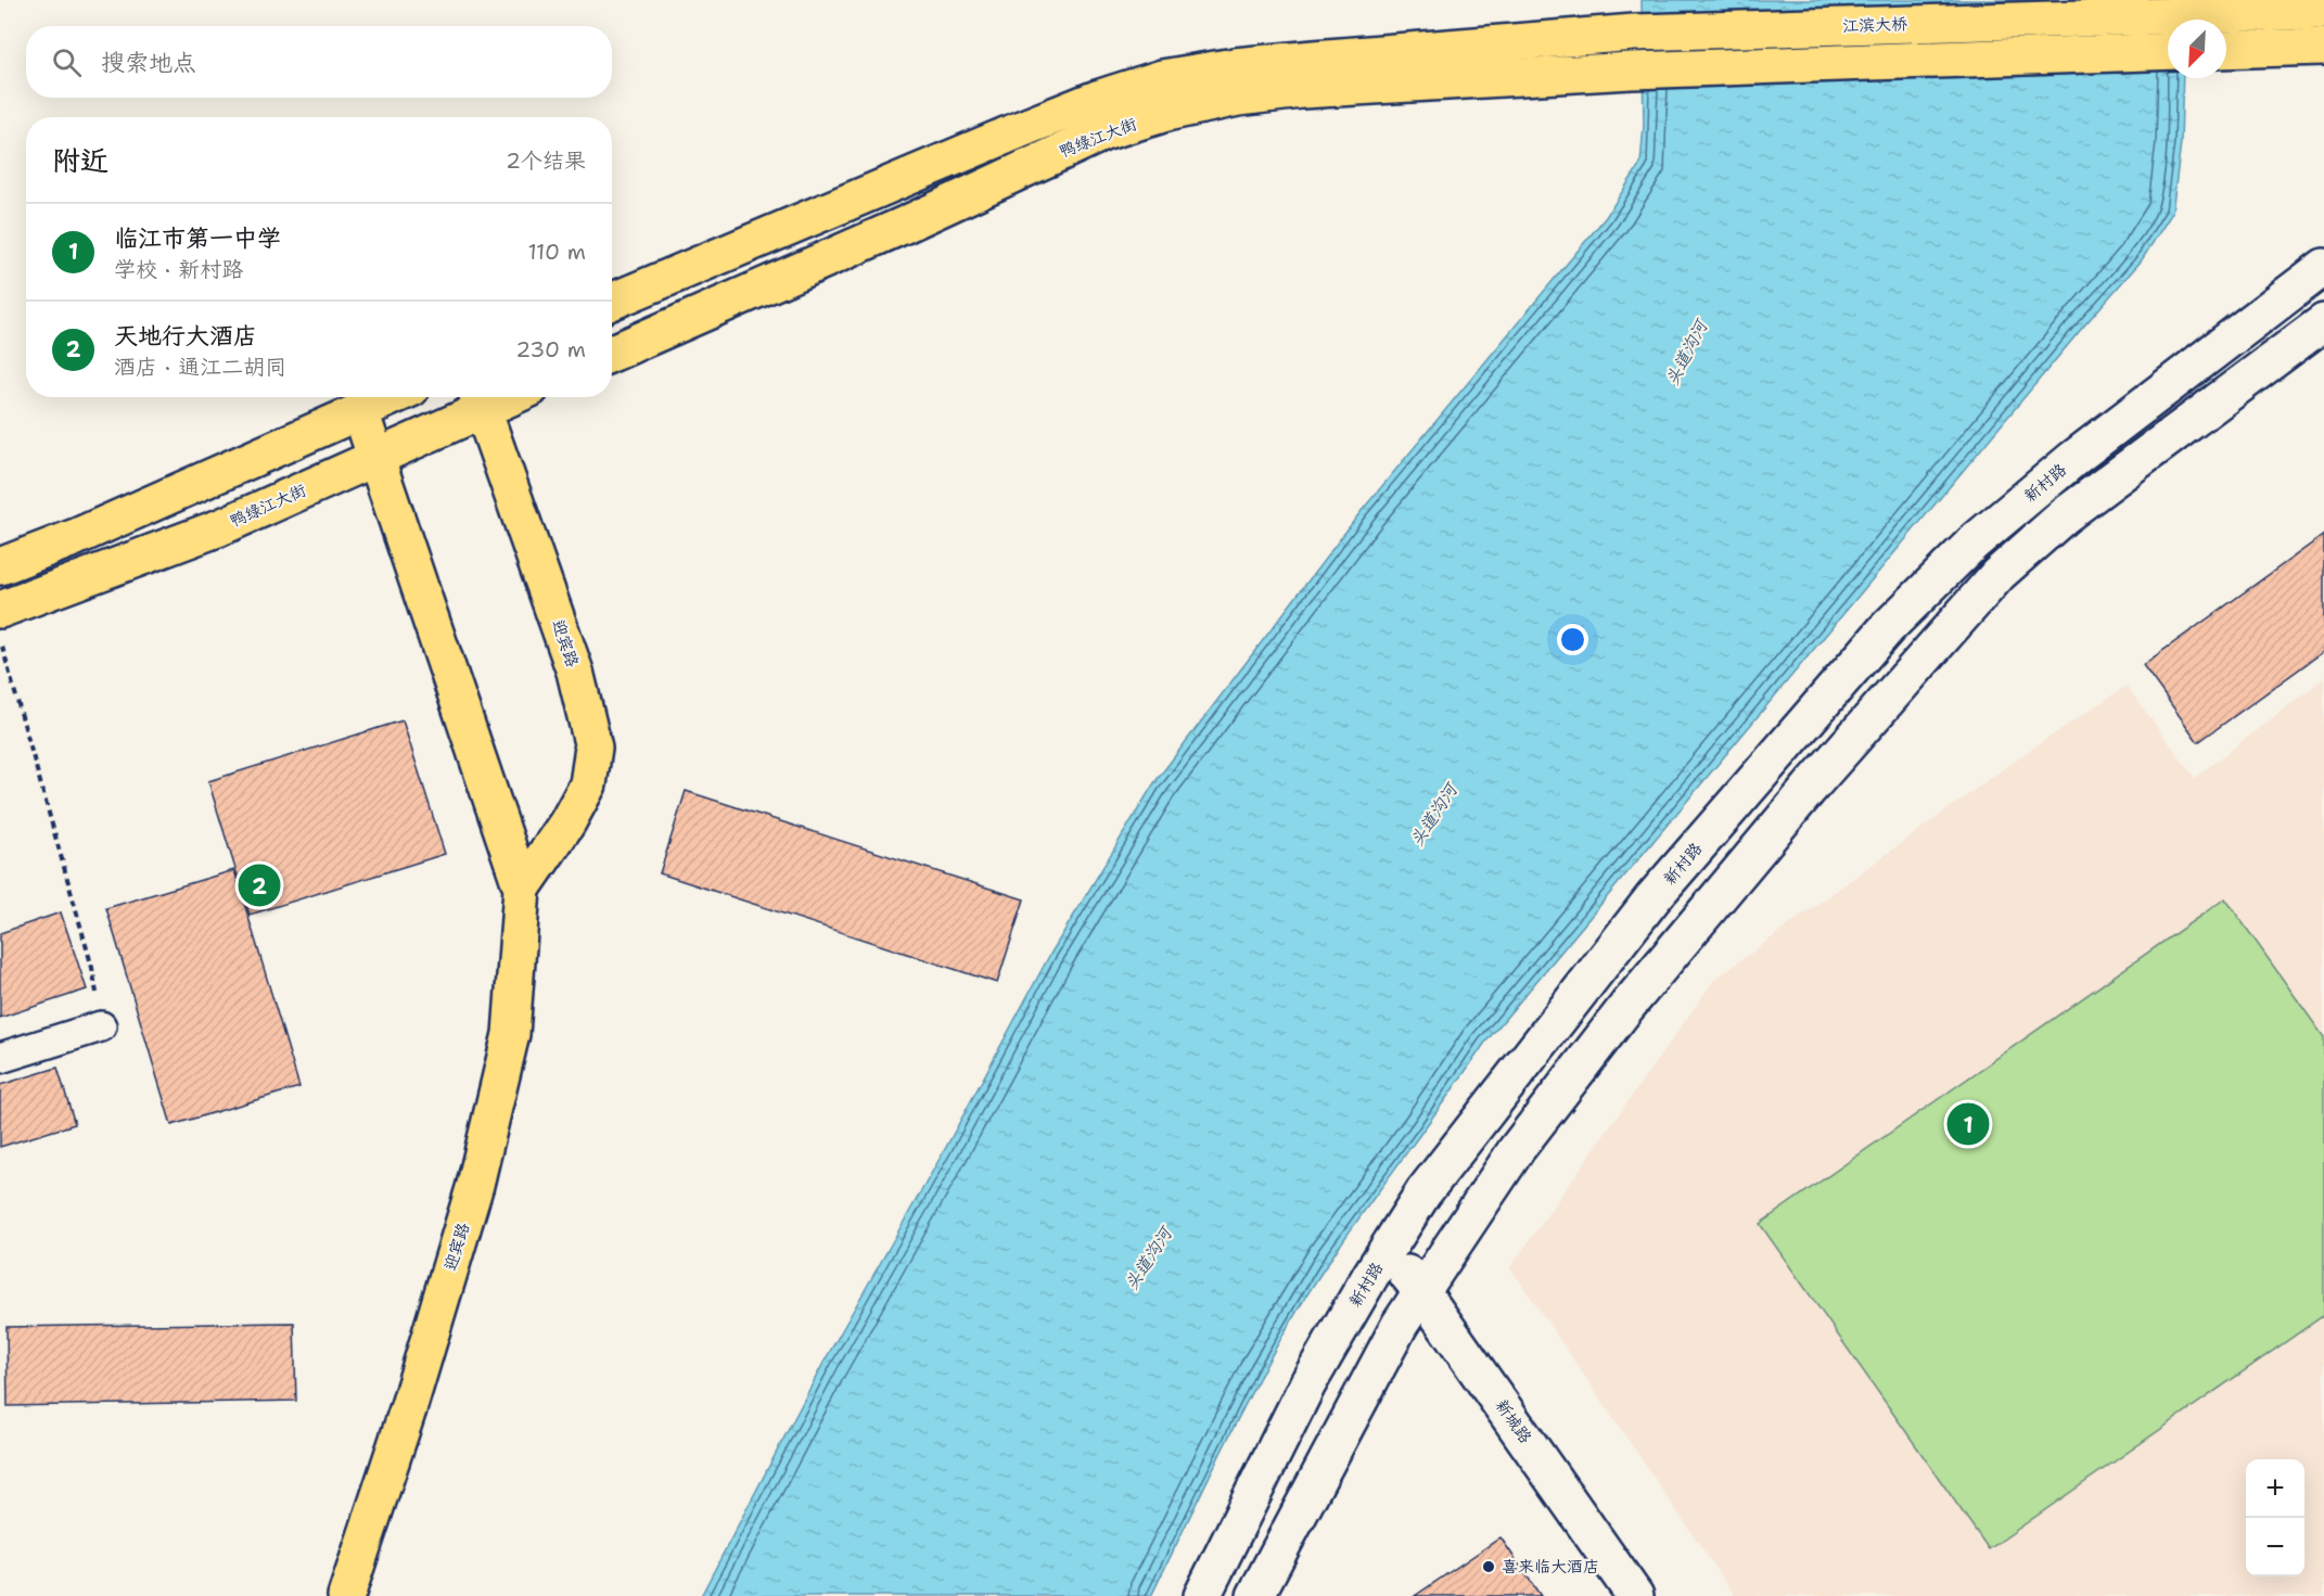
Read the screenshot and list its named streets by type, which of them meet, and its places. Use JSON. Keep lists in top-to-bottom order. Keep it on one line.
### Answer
{"streets":{"main road":["江滨大桥","鸭绿江大街","迎宾路"],"street":["新村路","新城路"]},"crossings":[["鸭绿江大街","迎宾路"],["新村路","新城路"]],"water":["头道沟河"],"places":["喜来临大酒店"],"north":"bottom left","page":{"search":"搜索地点","heading":["附近","2个结果"],"list":[{"mark":"1","name":"临江市第一中学","note":"学校 · 新村路","value":"110 m"},{"mark":"2","name":"天地行大酒店","note":"酒店 · 通江二胡同","value":"230 m"}],"pins":["2","1"],"map_buttons":["+","−"]}}
